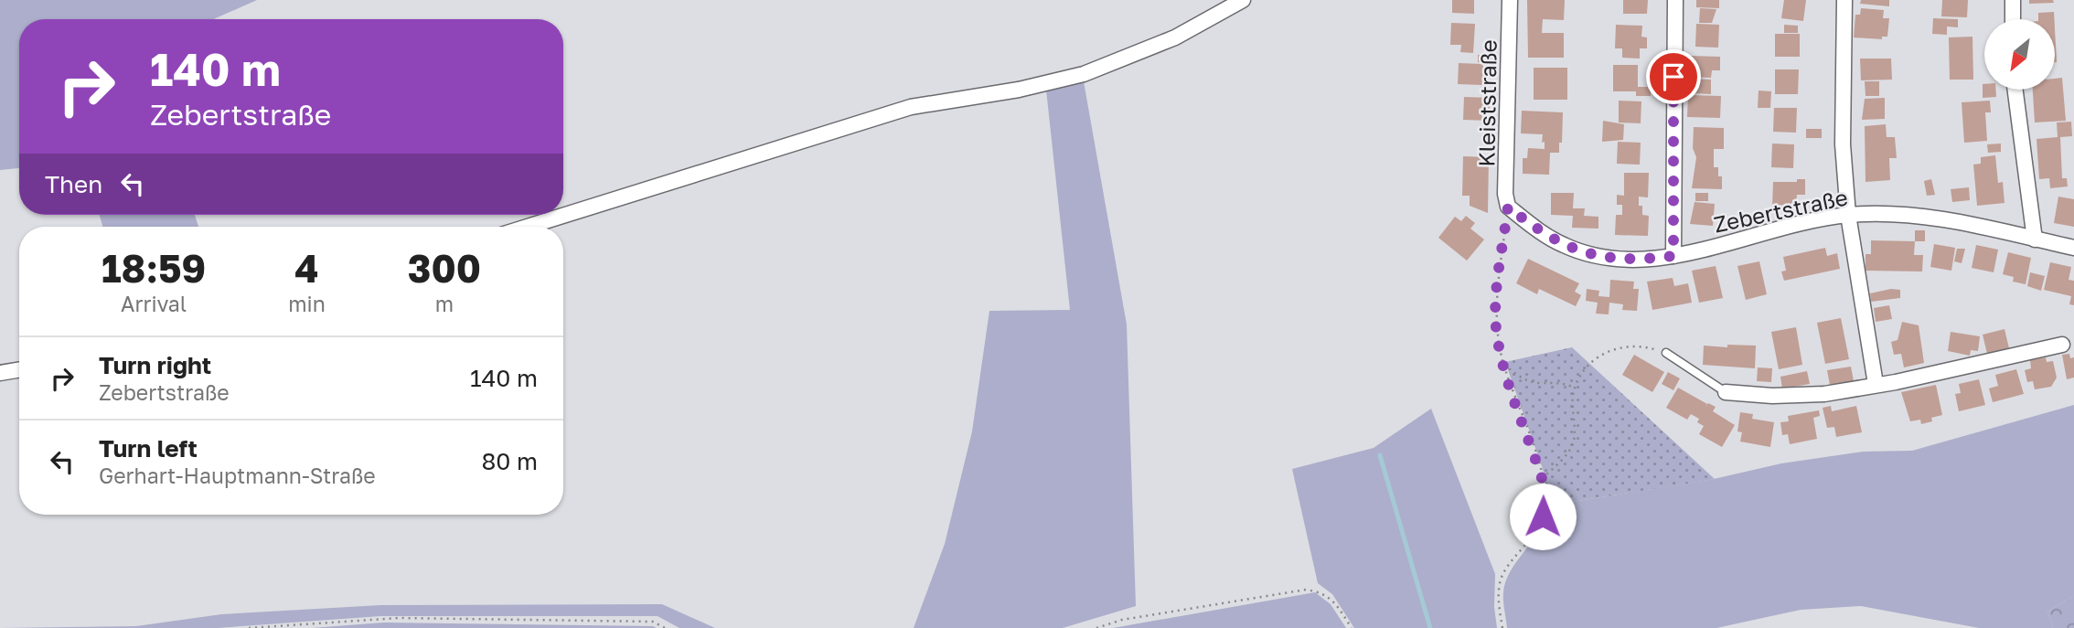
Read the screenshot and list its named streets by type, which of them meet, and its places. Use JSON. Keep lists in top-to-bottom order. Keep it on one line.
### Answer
{"streets":{"street":["Kleiststraße","Zebertstraße"]},"crossings":[["Kleiststraße","Zebertstraße"]],"north":"bottom left","page":{"turn":["140 m","Zebertstraße"],"then":"Then","eta":["18:59","Arrival","4","min","300","m"],"list":[{"name":"Turn right","note":"Zebertstraße","value":"140 m"},{"name":"Turn left","note":"Gerhart-Hauptmann-Straße","value":"80 m"}]}}
